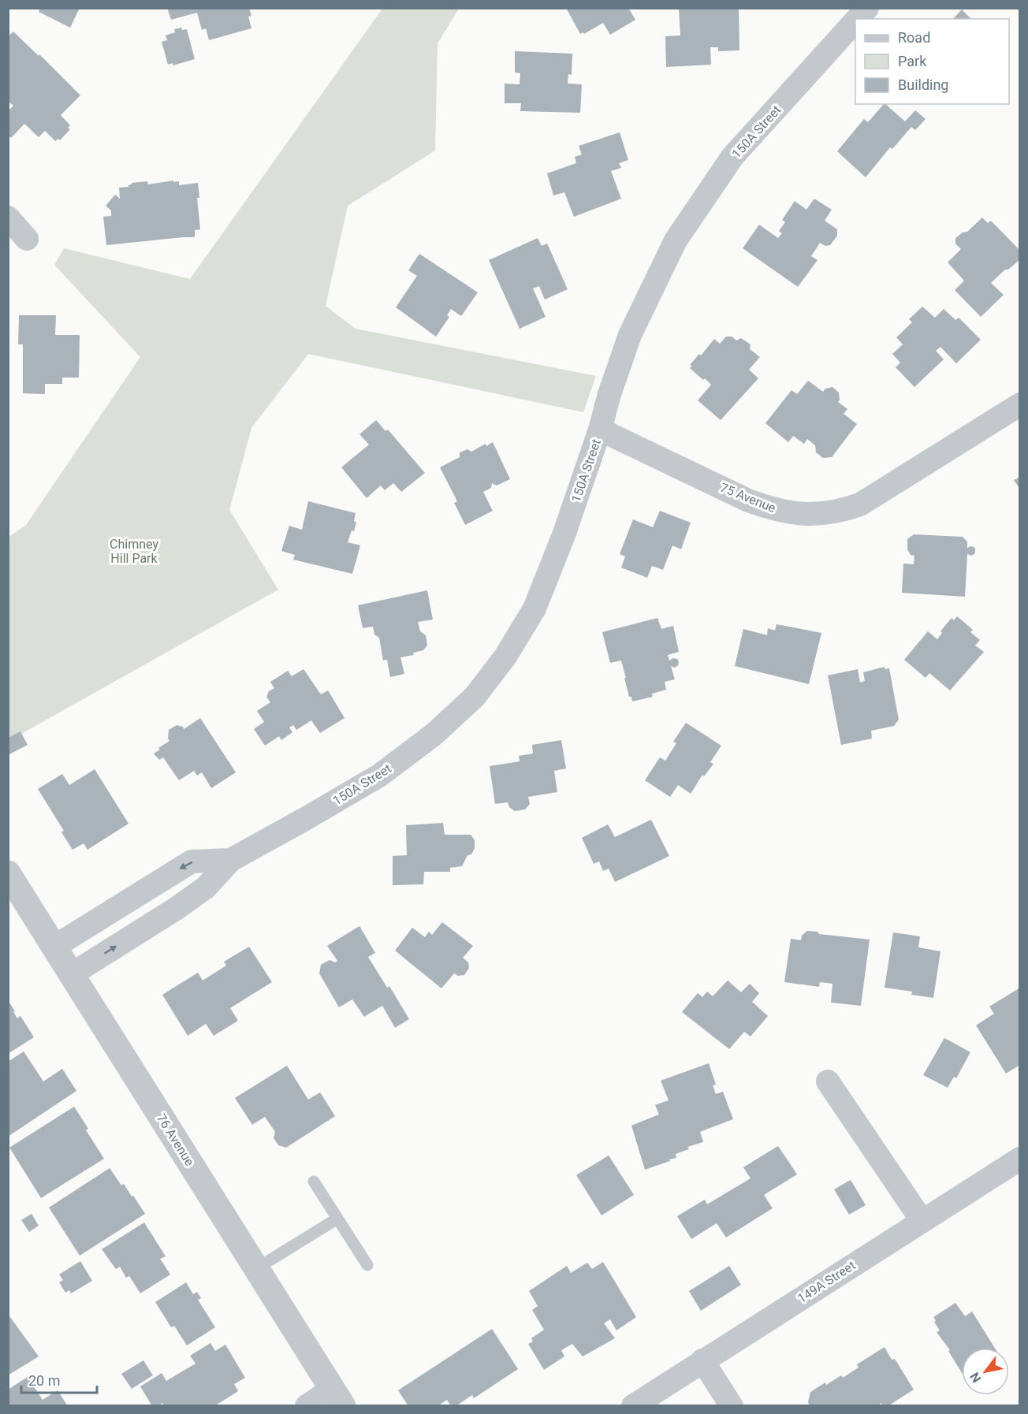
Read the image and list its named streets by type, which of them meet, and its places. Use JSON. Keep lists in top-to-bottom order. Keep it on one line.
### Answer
{"streets":{"street":["150A Street","75 Avenue","76 Avenue","149A Street"]},"crossings":[["150A Street","75 Avenue"],["150A Street","76 Avenue"]],"parks":["Chimney Hill Park"],"legend":["Road","Park","Building"],"scale_bar":"20 m","north":"bottom left"}
